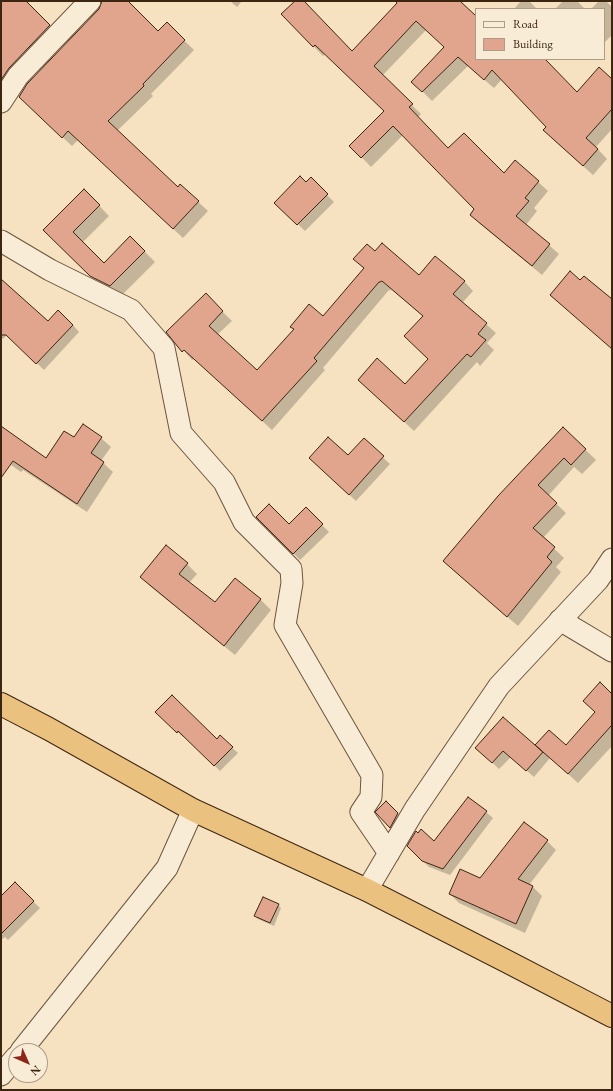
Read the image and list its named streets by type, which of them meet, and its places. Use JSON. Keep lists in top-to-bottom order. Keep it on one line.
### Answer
{"legend":["Road","Building"],"north":"bottom right"}
